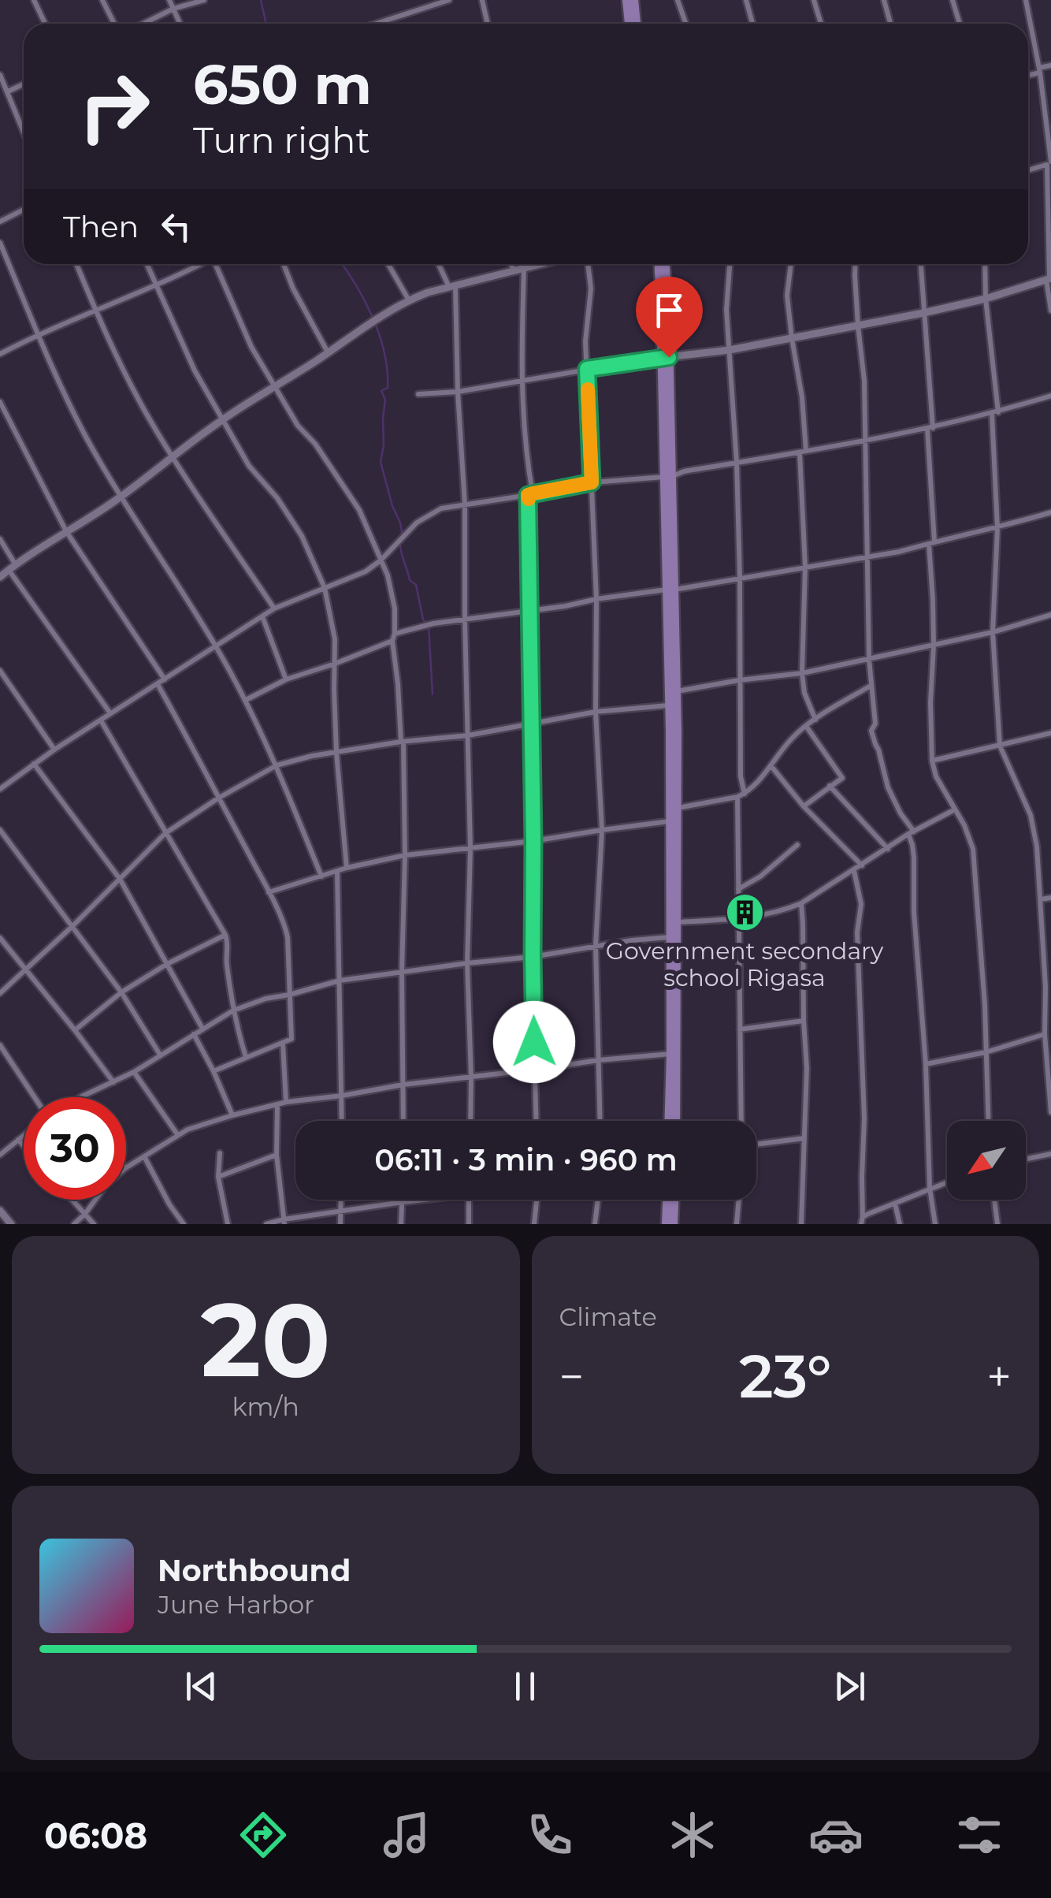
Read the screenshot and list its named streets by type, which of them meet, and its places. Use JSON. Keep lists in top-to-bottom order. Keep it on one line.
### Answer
{"places":{"building":["Government secondary school Rigasa"]},"north":"bottom left","page":{"turn":["650 m","Turn right"],"then":"Then","limit":"30","trip":"06:11 · 3 min · 960 m","tile":[["20","km/h"],"Climate"],"heat":["−","23°","+"],"song":["Northbound","June Harbor"],"tabs":"06:08"}}
